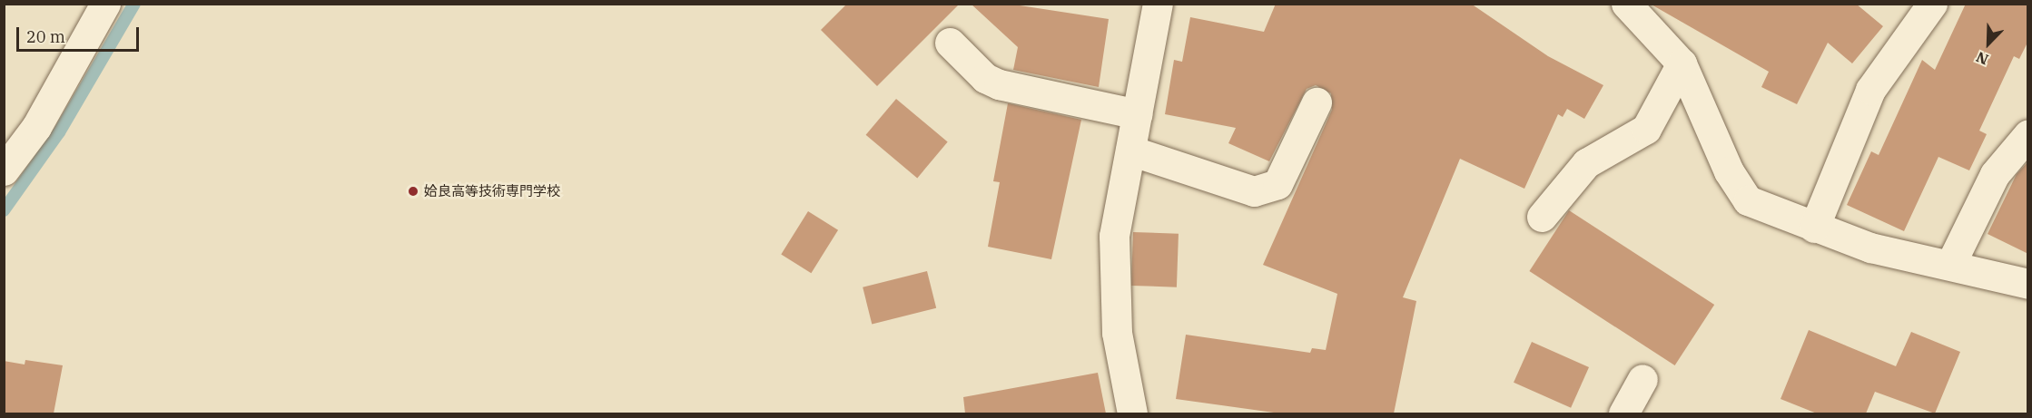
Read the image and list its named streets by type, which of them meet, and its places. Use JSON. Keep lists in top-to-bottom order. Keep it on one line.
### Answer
{"places":["姶良高等技術専門学校"],"scale_bar":"20 m","north":"bottom left"}
